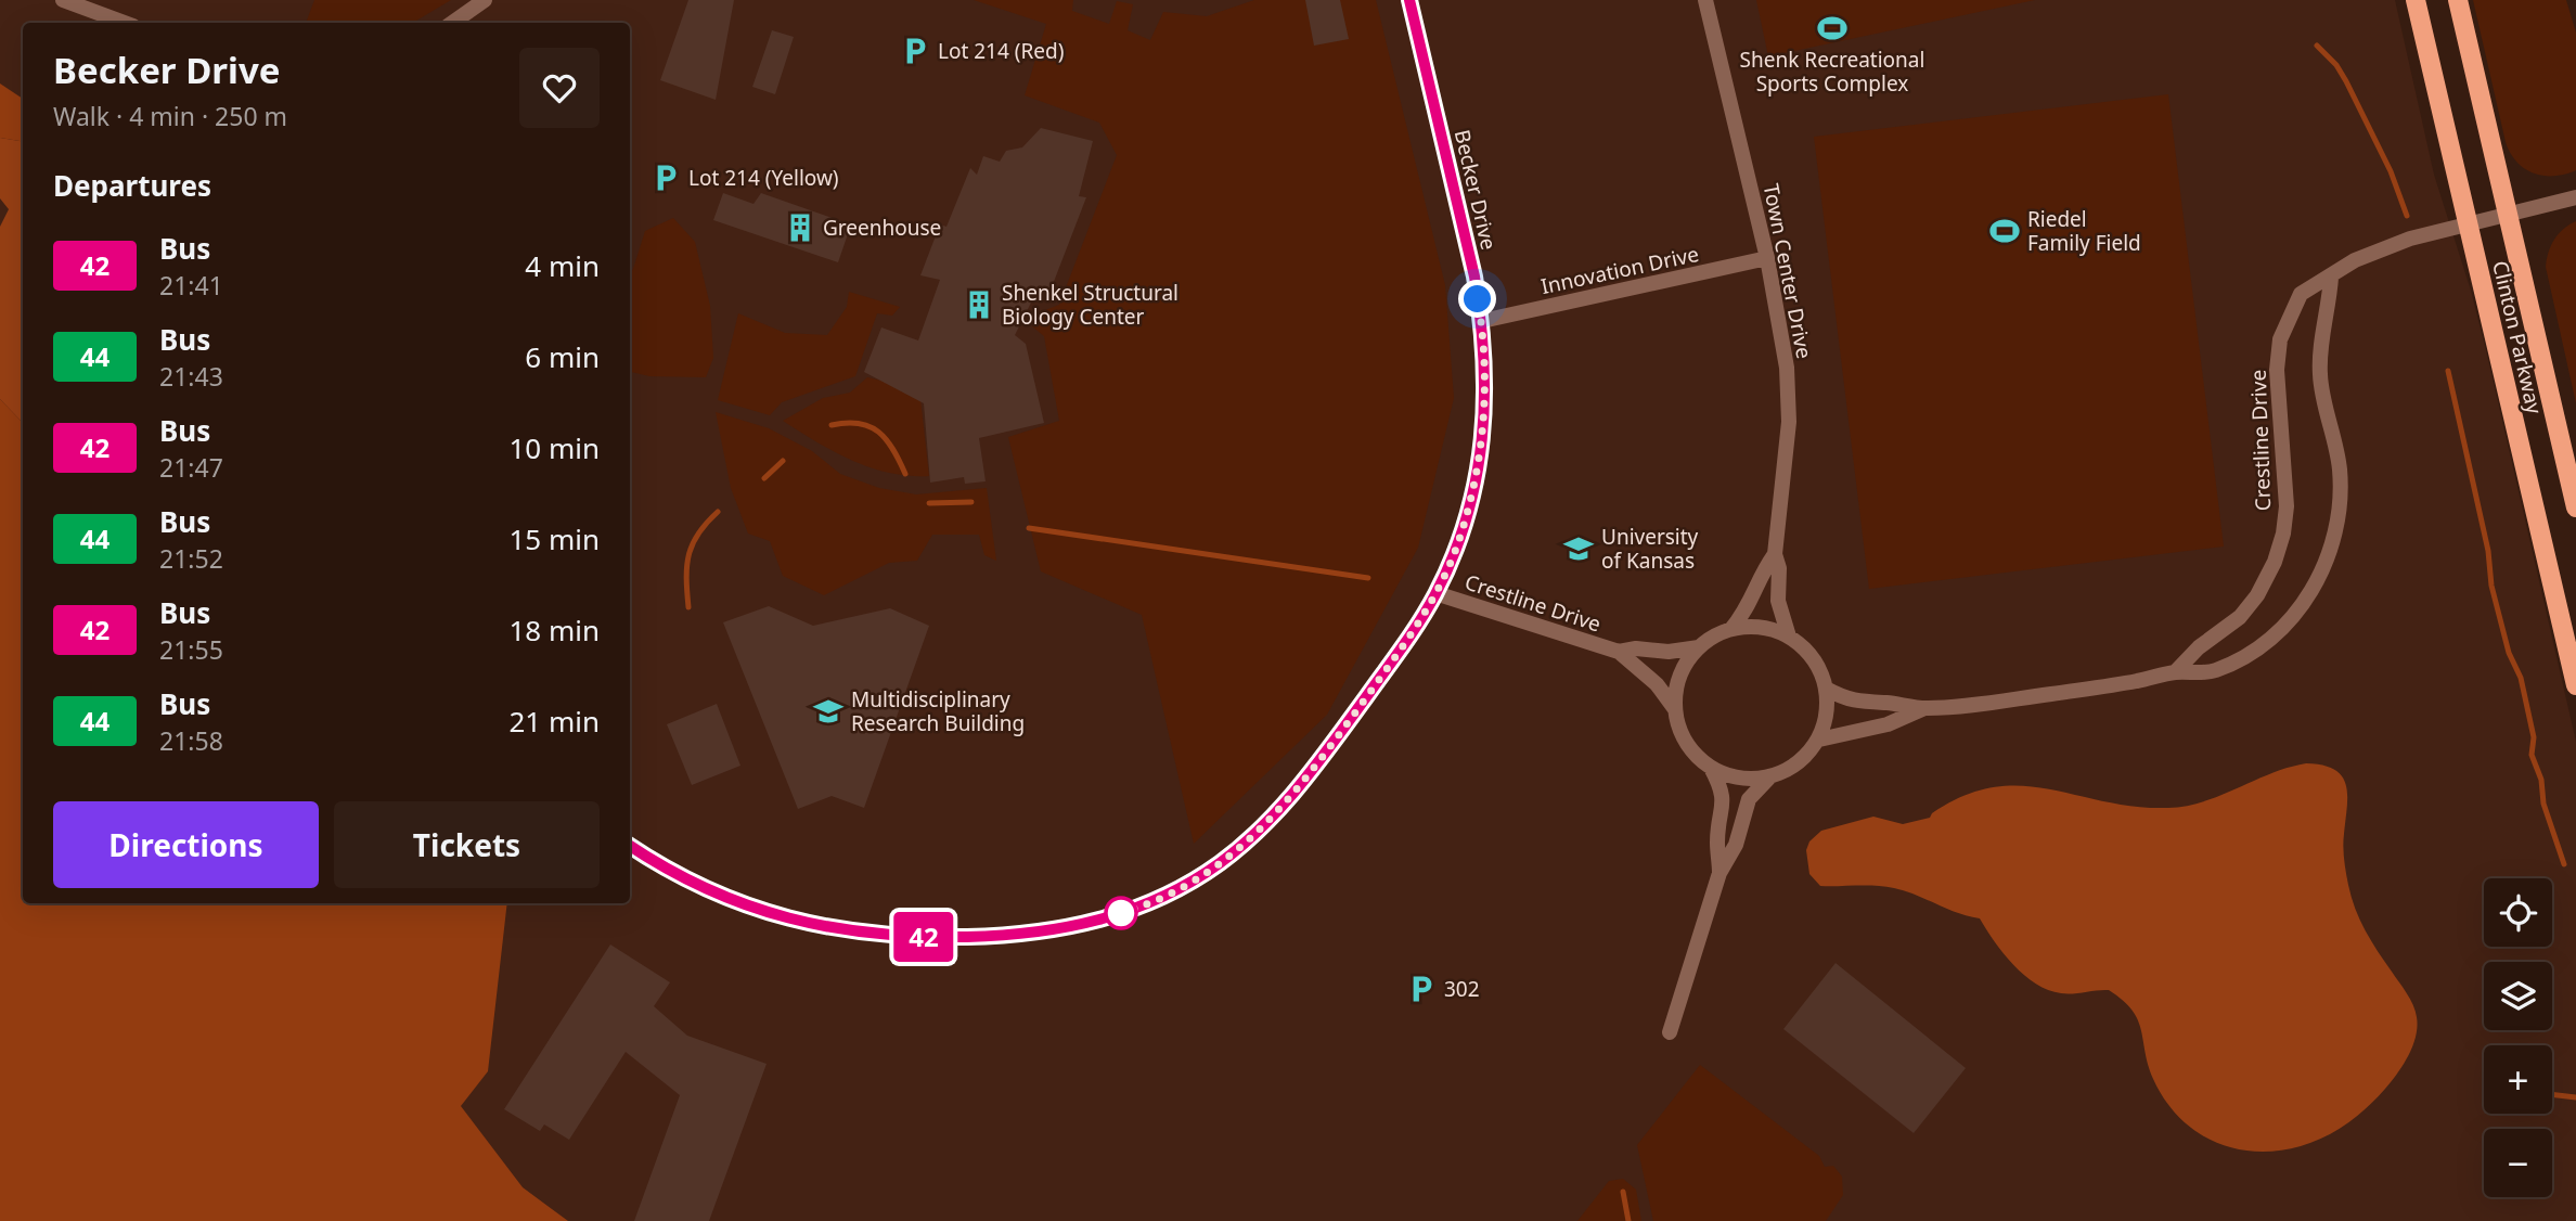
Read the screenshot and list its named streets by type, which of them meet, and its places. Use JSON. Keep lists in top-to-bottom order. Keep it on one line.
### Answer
{"streets":{"main road":["Clinton Parkway"],"street":["Becker Drive","Innovation Drive","Town Center Drive","Crestline Drive"]},"crossings":[["Becker Drive","Innovation Drive"],["Becker Drive","Crestline Drive"],["Innovation Drive","Town Center Drive"],["Town Center Drive","Crestline Drive"],["Clinton Parkway","Crestline Drive"]],"places":{"sports":["Shenk Recreational Sports Complex","Riedel Family Field"],"parking":["Lot 214 (Red)","Lot 214 (Yellow)","302"],"building":["Greenhouse","Shenkel Structural Biology Center"],"school or university":["University of Kansas","Multidisciplinary Research Building"]},"lines":["bus line 42"],"page":{"on_map":"42","heading":[["Becker Drive","Walk · 4 min · 250 m"],"Departures"],"list":[{"mark":"42","name":"Bus","note":"21:41","value":"4 min"},{"mark":"44","name":"Bus","note":"21:43","value":"6 min"},{"mark":"42","name":"Bus","note":"21:47","value":"10 min"},{"mark":"44","name":"Bus","note":"21:52","value":"15 min"},{"mark":"42","name":"Bus","note":"21:55","value":"18 min"},{"mark":"44","name":"Bus","note":"21:58","value":"21 min"}],"buttons":["Directions","Tickets"],"map_buttons":["+","−"]}}
